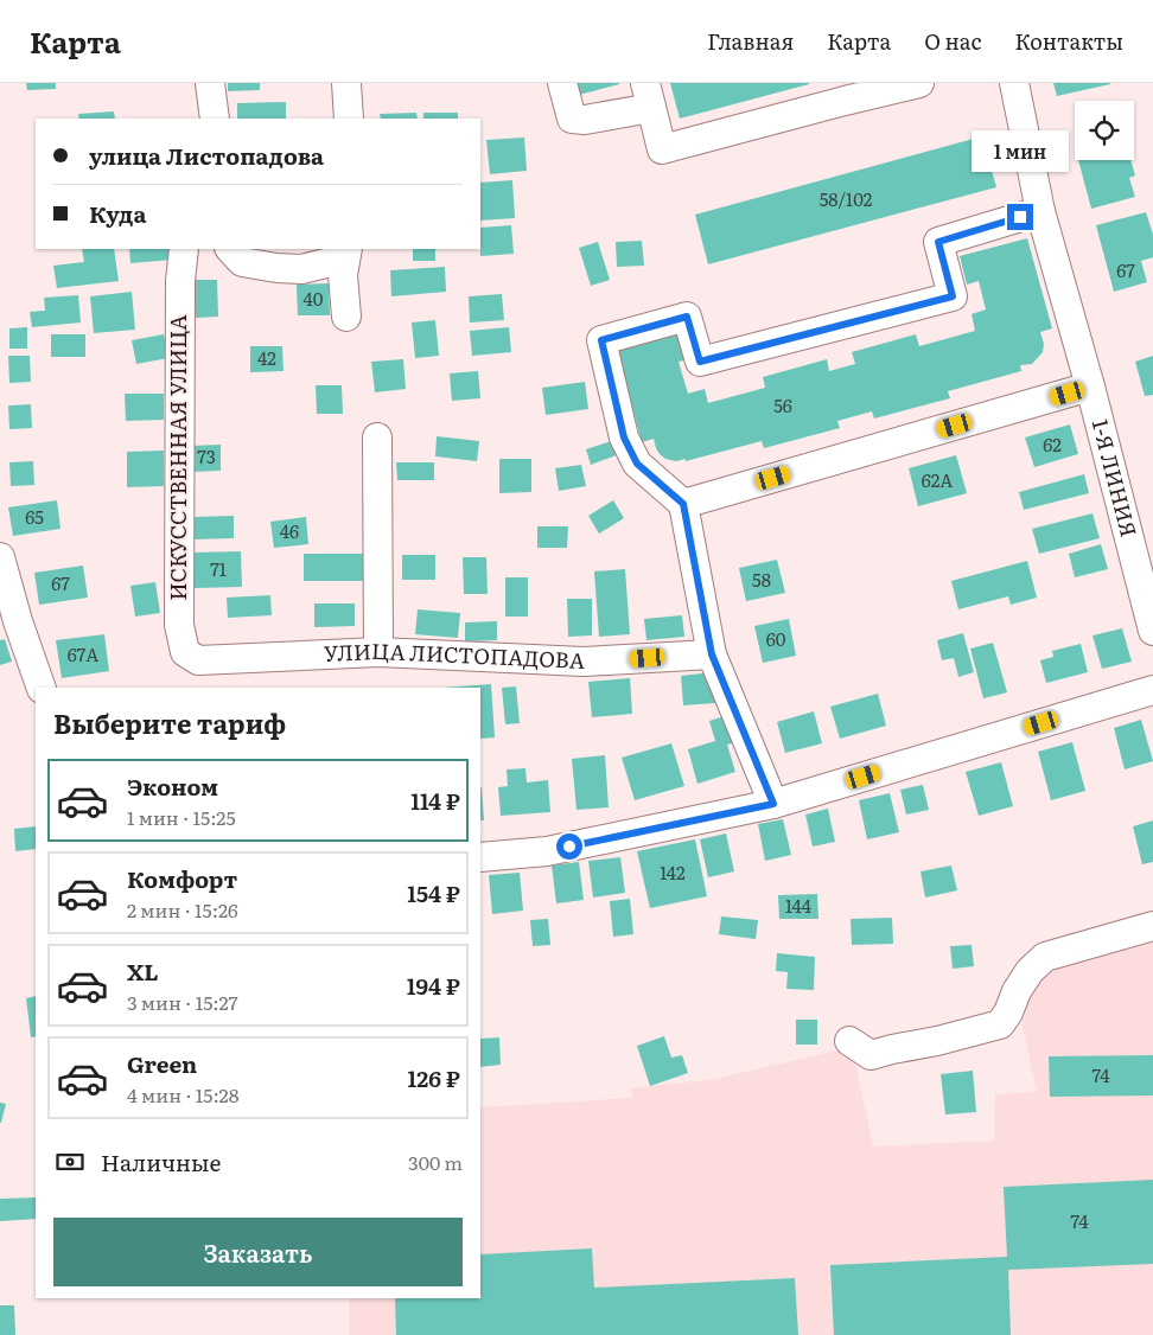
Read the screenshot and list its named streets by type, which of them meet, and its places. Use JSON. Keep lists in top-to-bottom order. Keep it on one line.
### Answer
{"streets":{"street":["ИСКУССТВЕННАЯ УЛИЦА","1-Я ЛИНИЯ","УЛИЦА ЛИСТОПАДОВА"]},"crossings":[["ИСКУССТВЕННАЯ УЛИЦА","УЛИЦА ЛИСТОПАДОВА"]],"house_numbers":["58/102","67","40","42","56","62","73","62А","65","46","71","58","67","60","67А","142","144","74","74"],"page":{"header":"Карта","nav":["Главная","Карта","О нас","Контакты"],"banner":["улица Листопадова","Куда"],"bubble":"1 мин","heading":"Выберите тариф","list":[{"name":"Эконом","note":"1 мин · 15:25","value":"114 ₽"},{"name":"Комфорт","note":"2 мин · 15:26","value":"154 ₽"},{"name":"XL","note":"3 мин · 15:27","value":"194 ₽"},{"name":"Green","note":"4 мин · 15:28","value":"126 ₽"}],"pay":["Наличные","300 m"],"buttons":"Заказать"}}
